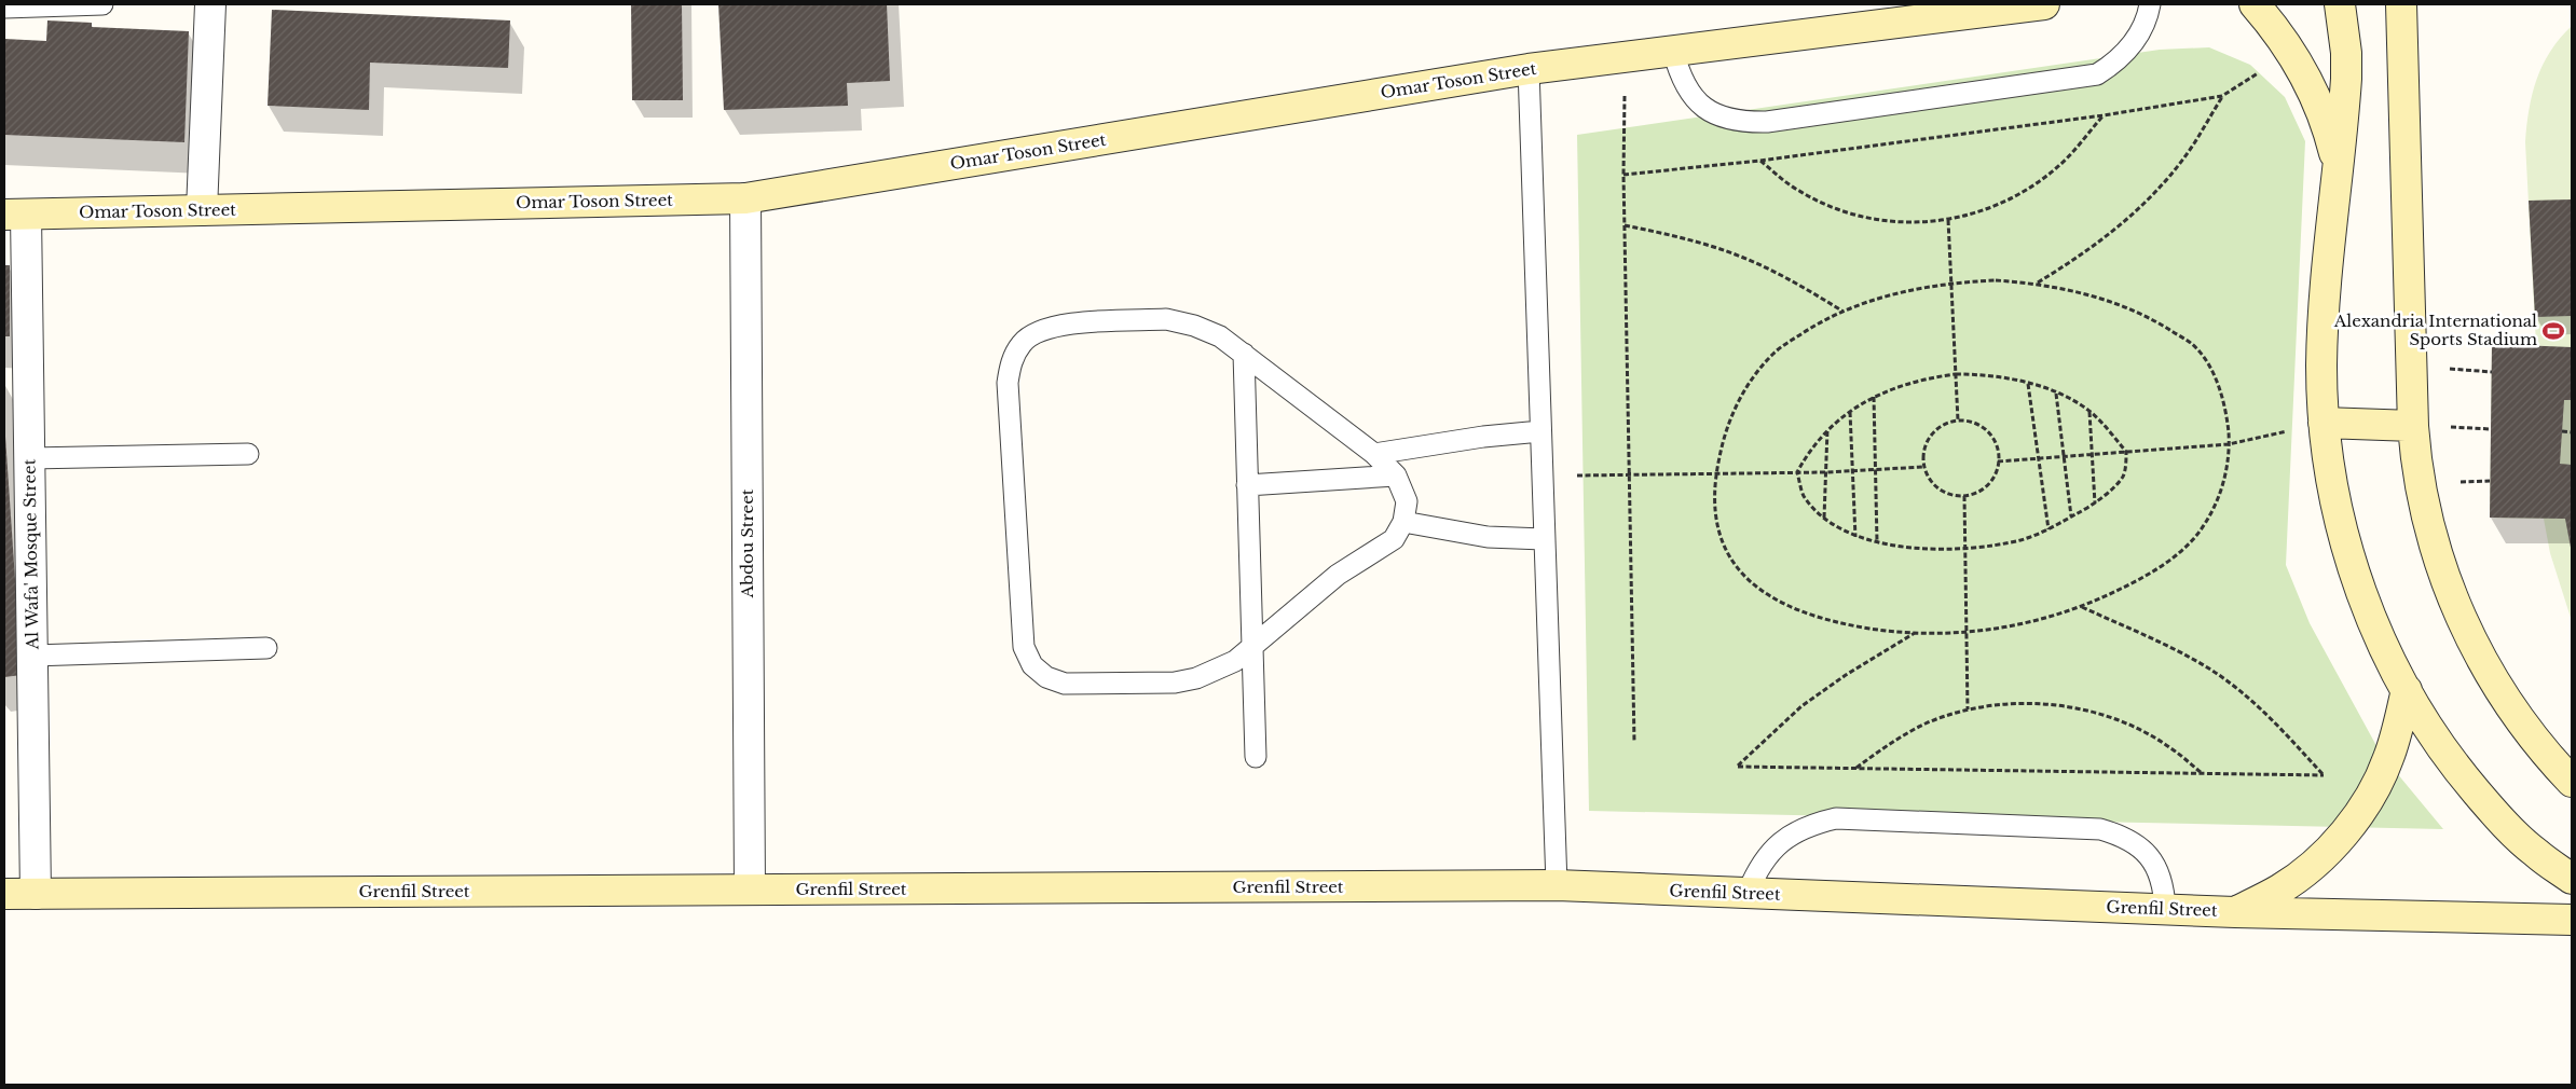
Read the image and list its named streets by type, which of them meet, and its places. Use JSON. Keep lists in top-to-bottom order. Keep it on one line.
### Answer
{"streets":{"main road":["Omar Toson Street","Grenfil Street"],"street":["Abdou Street","Al Wafa' Mosque Street"]},"crossings":[["Omar Toson Street","Abdou Street"],["Omar Toson Street","Al Wafa' Mosque Street"],["Abdou Street","Grenfil Street"],["Al Wafa' Mosque Street","Grenfil Street"]],"places":{"sports":["Alexandria International Sports Stadium"]}}
